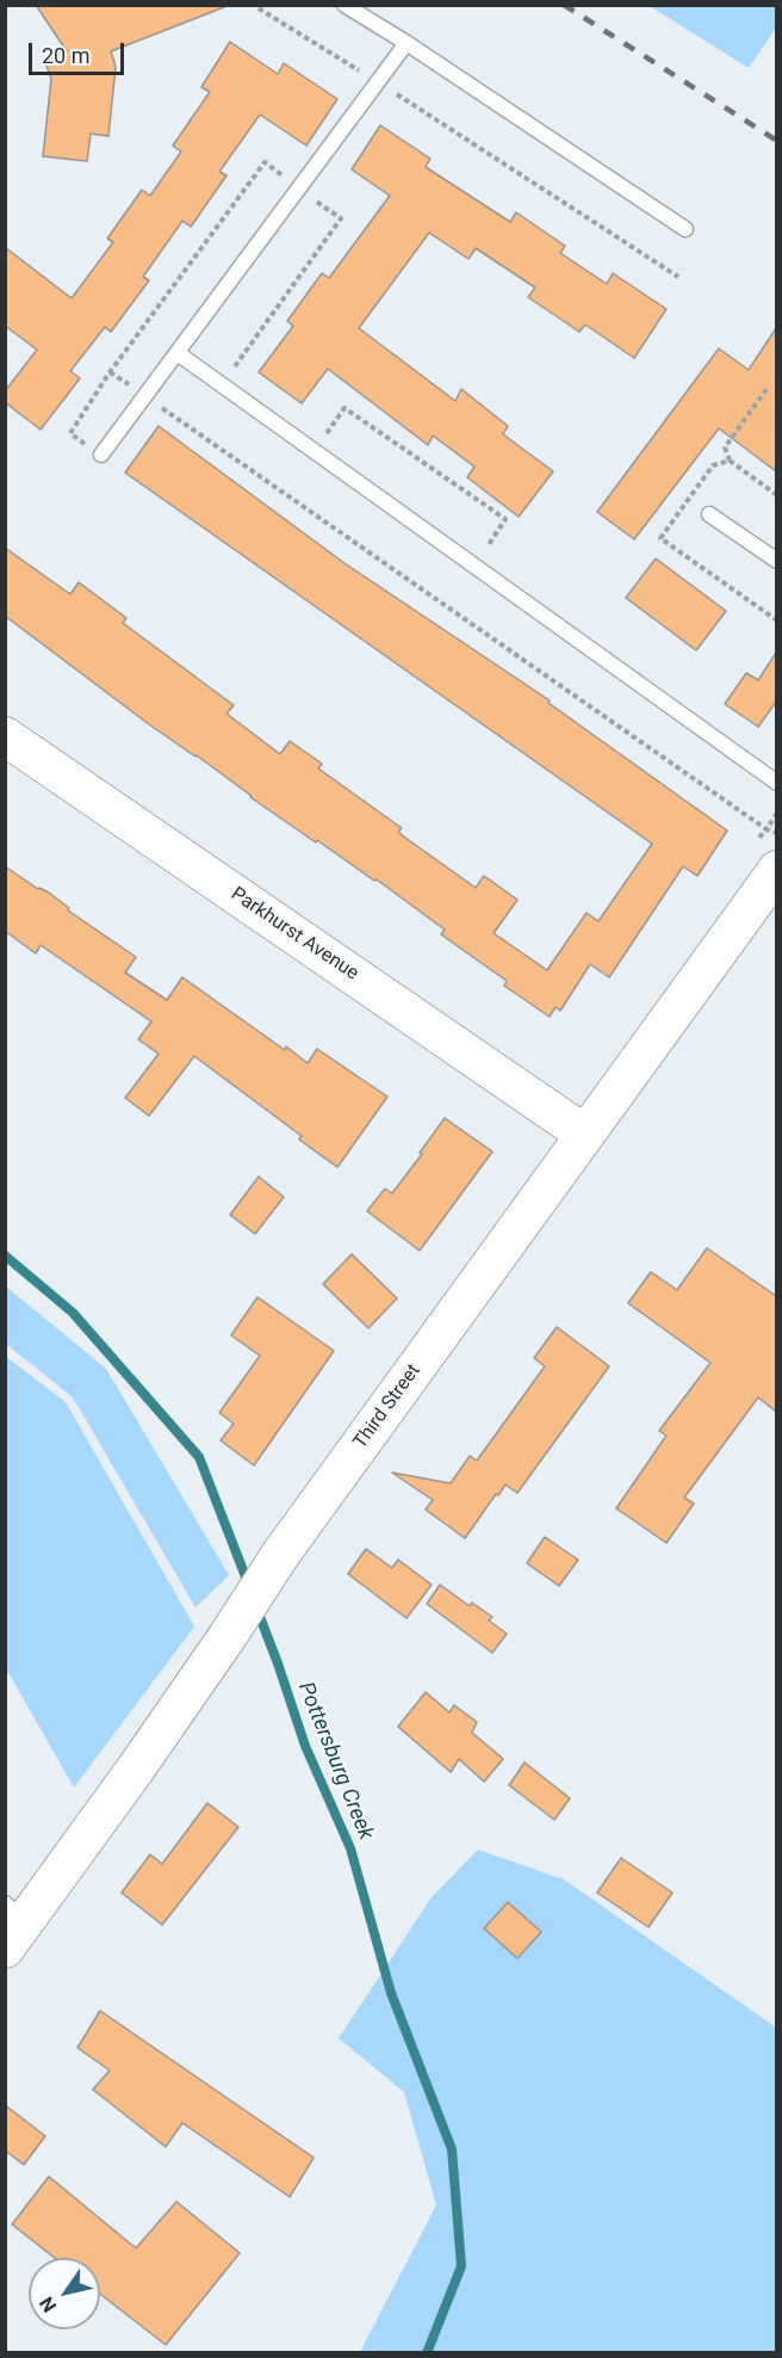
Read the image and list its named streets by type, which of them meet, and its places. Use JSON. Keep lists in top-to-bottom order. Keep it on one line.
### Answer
{"streets":{"street":["Parkhurst Avenue","Third Street"]},"crossings":[["Parkhurst Avenue","Third Street"]],"water":["Pottersburg Creek"],"scale_bar":"20 m","north":"bottom left"}
